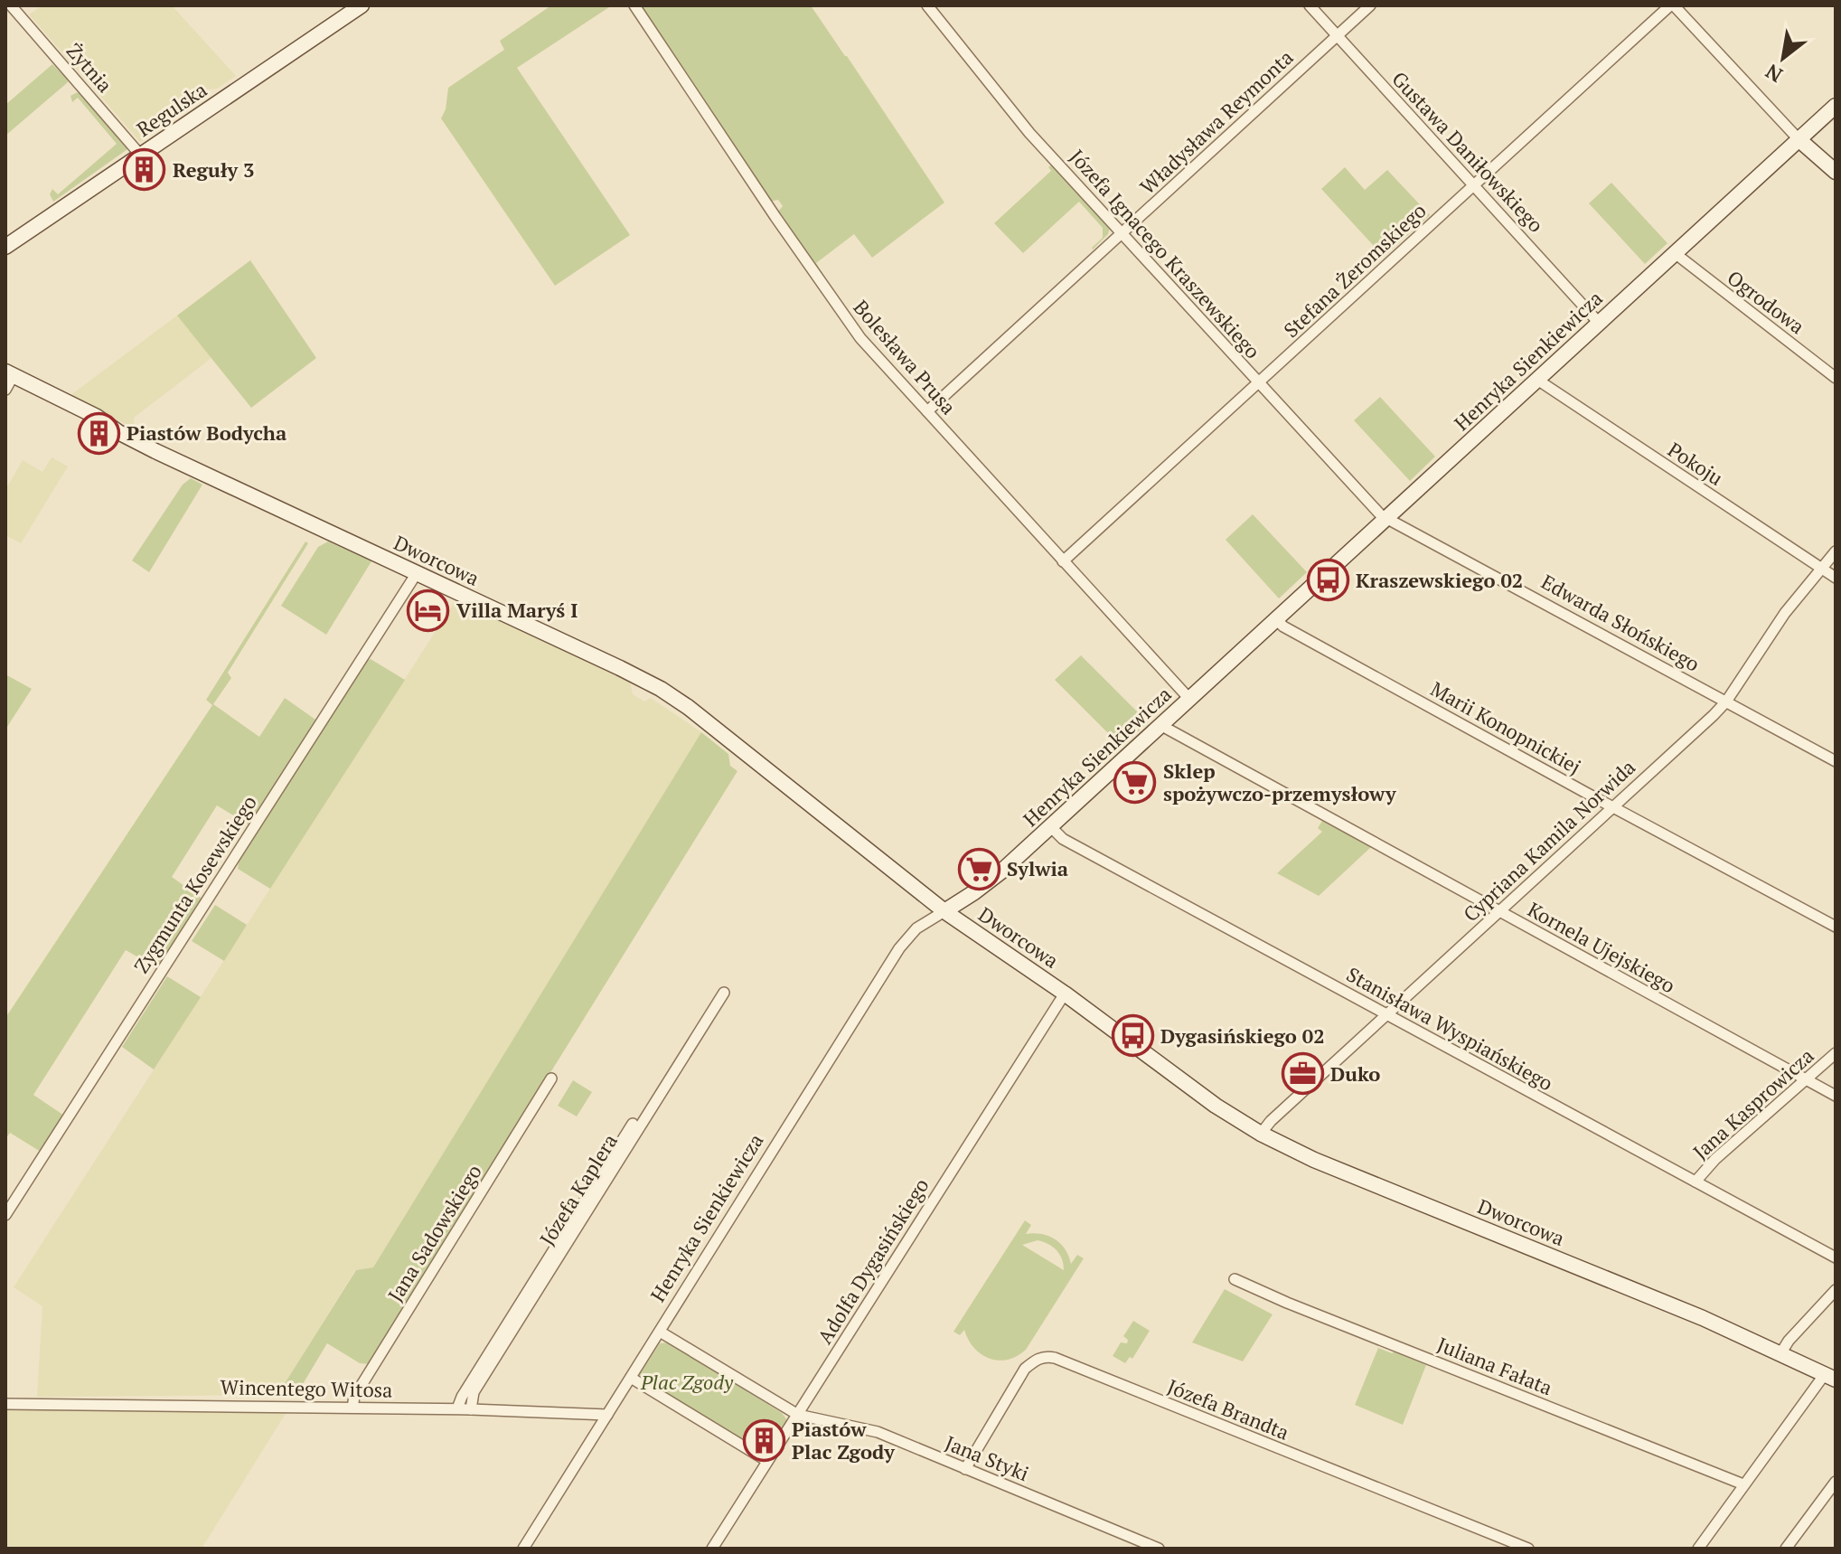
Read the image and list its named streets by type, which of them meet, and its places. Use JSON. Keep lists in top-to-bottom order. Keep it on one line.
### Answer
{"streets":{"street":["Żytnia","Regulska","Władysława Reymonta","Gustawa Daniłowskiego","Józefa Ignacego Kraszewskiego","Stefana Żeromskiego","Ogrodowa","Bolesława Prusa","Henryka Sienkiewicza","Pokoju","Dworcowa","Edwarda Słońskiego","Marii Konopnickiej","Cypriana Kamila Norwida","Zygmunta Kosewskiego","Kornela Ujejskiego","Stanisława Wyspiańskiego","Jana Kasprowicza","Józefa Kaplera","Jana Sadowskiego","Adolfa Dygasińskiego","Juliana Fałata","Wincentego Witosa","Józefa Brandta","Jana Styki"]},"crossings":[["Żytnia","Regulska"],["Władysława Reymonta","Gustawa Daniłowskiego"],["Władysława Reymonta","Józefa Ignacego Kraszewskiego"],["Władysława Reymonta","Bolesława Prusa"],["Gustawa Daniłowskiego","Stefana Żeromskiego"],["Gustawa Daniłowskiego","Henryka Sienkiewicza"],["Józefa Ignacego Kraszewskiego","Stefana Żeromskiego"],["Józefa Ignacego Kraszewskiego","Henryka Sienkiewicza"],["Józefa Ignacego Kraszewskiego","Edwarda Słońskiego"],["Stefana Żeromskiego","Bolesława Prusa"],["Ogrodowa","Henryka Sienkiewicza"],["Bolesława Prusa","Henryka Sienkiewicza"],["Henryka Sienkiewicza","Pokoju"],["Henryka Sienkiewicza","Dworcowa"],["Henryka Sienkiewicza","Edwarda Słońskiego"],["Henryka Sienkiewicza","Marii Konopnickiej"],["Henryka Sienkiewicza","Kornela Ujejskiego"],["Henryka Sienkiewicza","Stanisława Wyspiańskiego"],["Henryka Sienkiewicza","Wincentego Witosa"],["Pokoju","Cypriana Kamila Norwida"],["Dworcowa","Cypriana Kamila Norwida"],["Dworcowa","Zygmunta Kosewskiego"],["Dworcowa","Adolfa Dygasińskiego"],["Edwarda Słońskiego","Cypriana Kamila Norwida"],["Marii Konopnickiej","Cypriana Kamila Norwida"],["Cypriana Kamila Norwida","Kornela Ujejskiego"],["Cypriana Kamila Norwida","Stanisława Wyspiańskiego"],["Kornela Ujejskiego","Jana Kasprowicza"],["Stanisława Wyspiańskiego","Jana Kasprowicza"],["Józefa Kaplera","Wincentego Witosa"],["Jana Sadowskiego","Wincentego Witosa"],["Adolfa Dygasińskiego","Jana Styki"],["Józefa Brandta","Jana Styki"]],"parks":["Plac Zgody"],"places":{"building":["Reguły 3","Piastów Bodycha","Piastów Plac Zgody"],"bus stop":["Kraszewskiego 02","Dygasińskiego 02"],"hotel":["Villa Maryś I"],"supermarket":["Sklep spożywczo-przemysłowy","Sylwia"],"office":["Duko"]},"north":"bottom left"}
